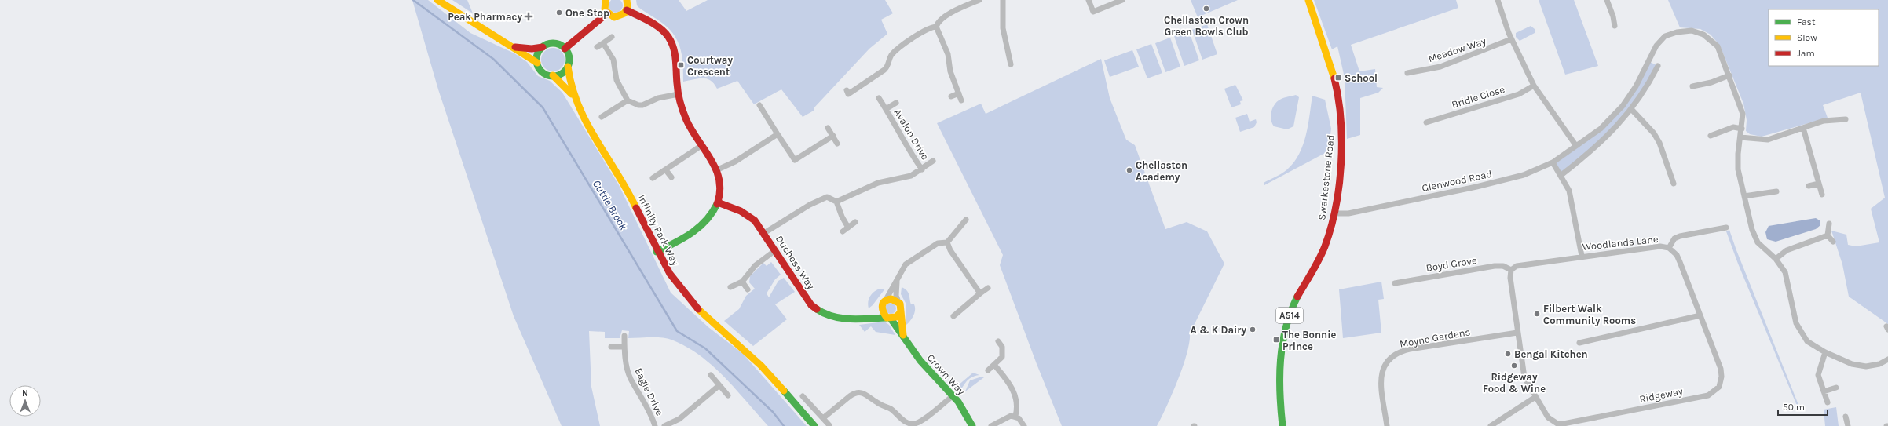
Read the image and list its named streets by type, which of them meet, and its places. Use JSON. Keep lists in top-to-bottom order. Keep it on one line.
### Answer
{"streets":{"street":["Meadow Way","Bridle Close","Avalon Drive","Swarkestone Road","Glenwood Road","Infinity Park Way","Woodlands Lane","Duchess Way","Boyd Grove","A514","Moyne Gardens","Crown Way","Eagle Drive","Ridgeway"]},"crossings":[["Swarkestone Road","Glenwood Road"],["Woodlands Lane","Boyd Grove"],["Woodlands Lane","Ridgeway"],["Duchess Way","Crown Way"],["Boyd Grove","Ridgeway"],["Moyne Gardens","Ridgeway"]],"water":["Cuttle Brook"],"places":{"other":["Chellaston Crown Green Bowls Club","One Stop","Chellaston Academy","Filbert Walk Community Rooms","A & K Dairy","Bengal Kitchen","Ridgeway Food & Wine"],"health":["Peak Pharmacy"],"transit":["Courtway Crescent","School","The Bonnie Prince"]},"legend":["Fast","Slow","Jam"],"scale_bar":"50 m","north":"top"}
